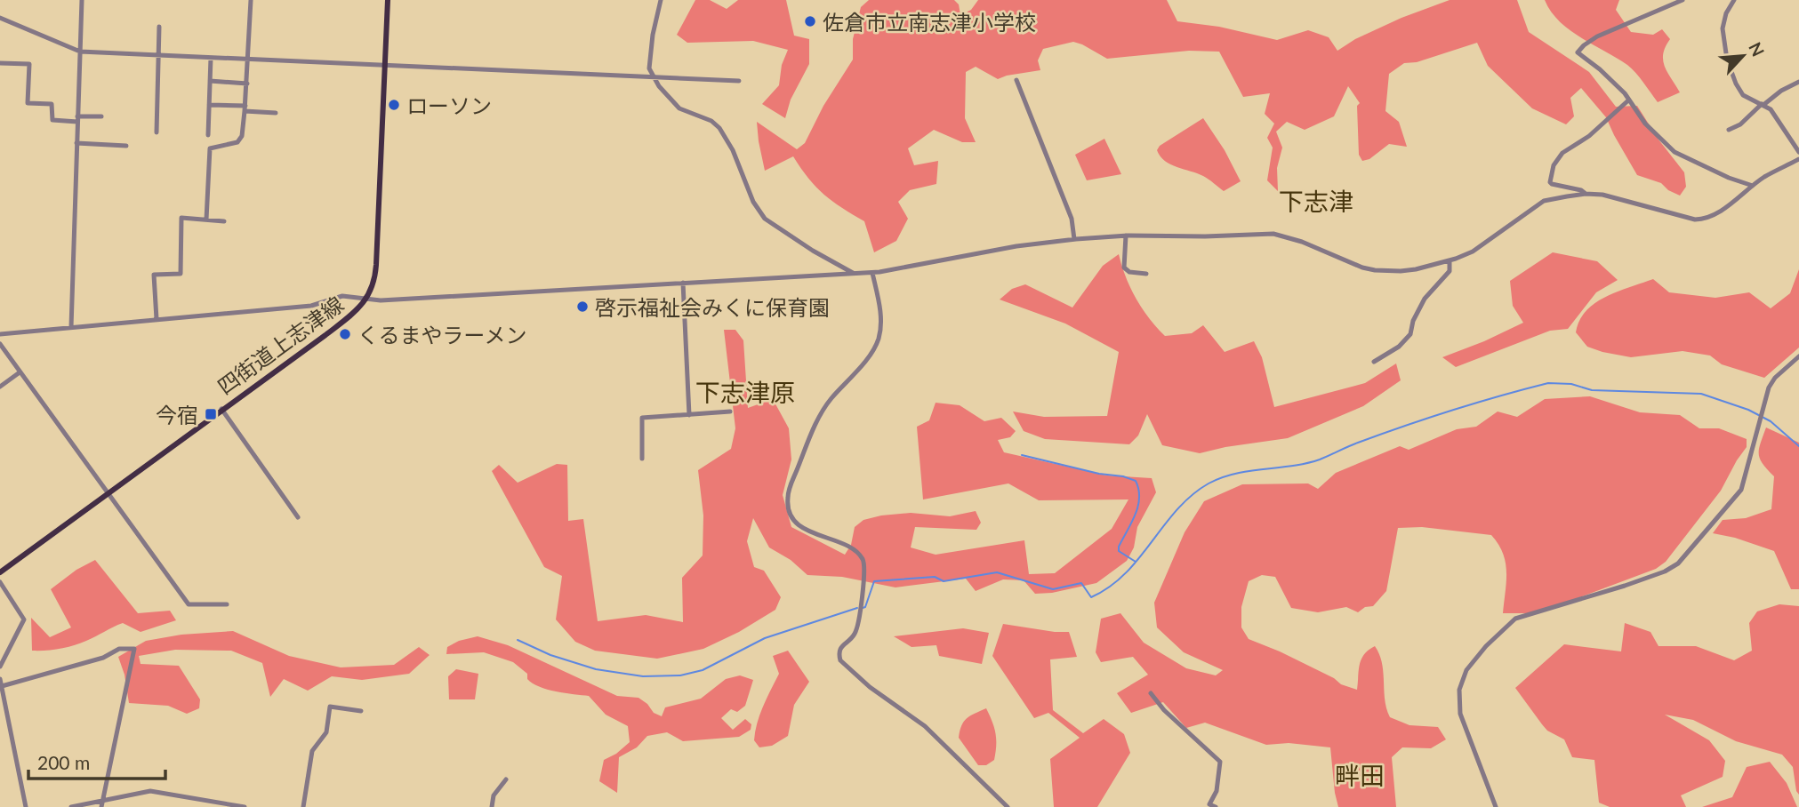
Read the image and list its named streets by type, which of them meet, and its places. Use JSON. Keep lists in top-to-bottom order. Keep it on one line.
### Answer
{"streets":{"main road":["四街道上志津線"]},"districts":["下志津","下志津原","畔田"],"places":{"other":["佐倉市立南志津小学校","ローソン","啓示福祉会みくに保育園","くるまやラーメン"],"transit":["今宿"]},"scale_bar":"200 m","north":"top right"}
